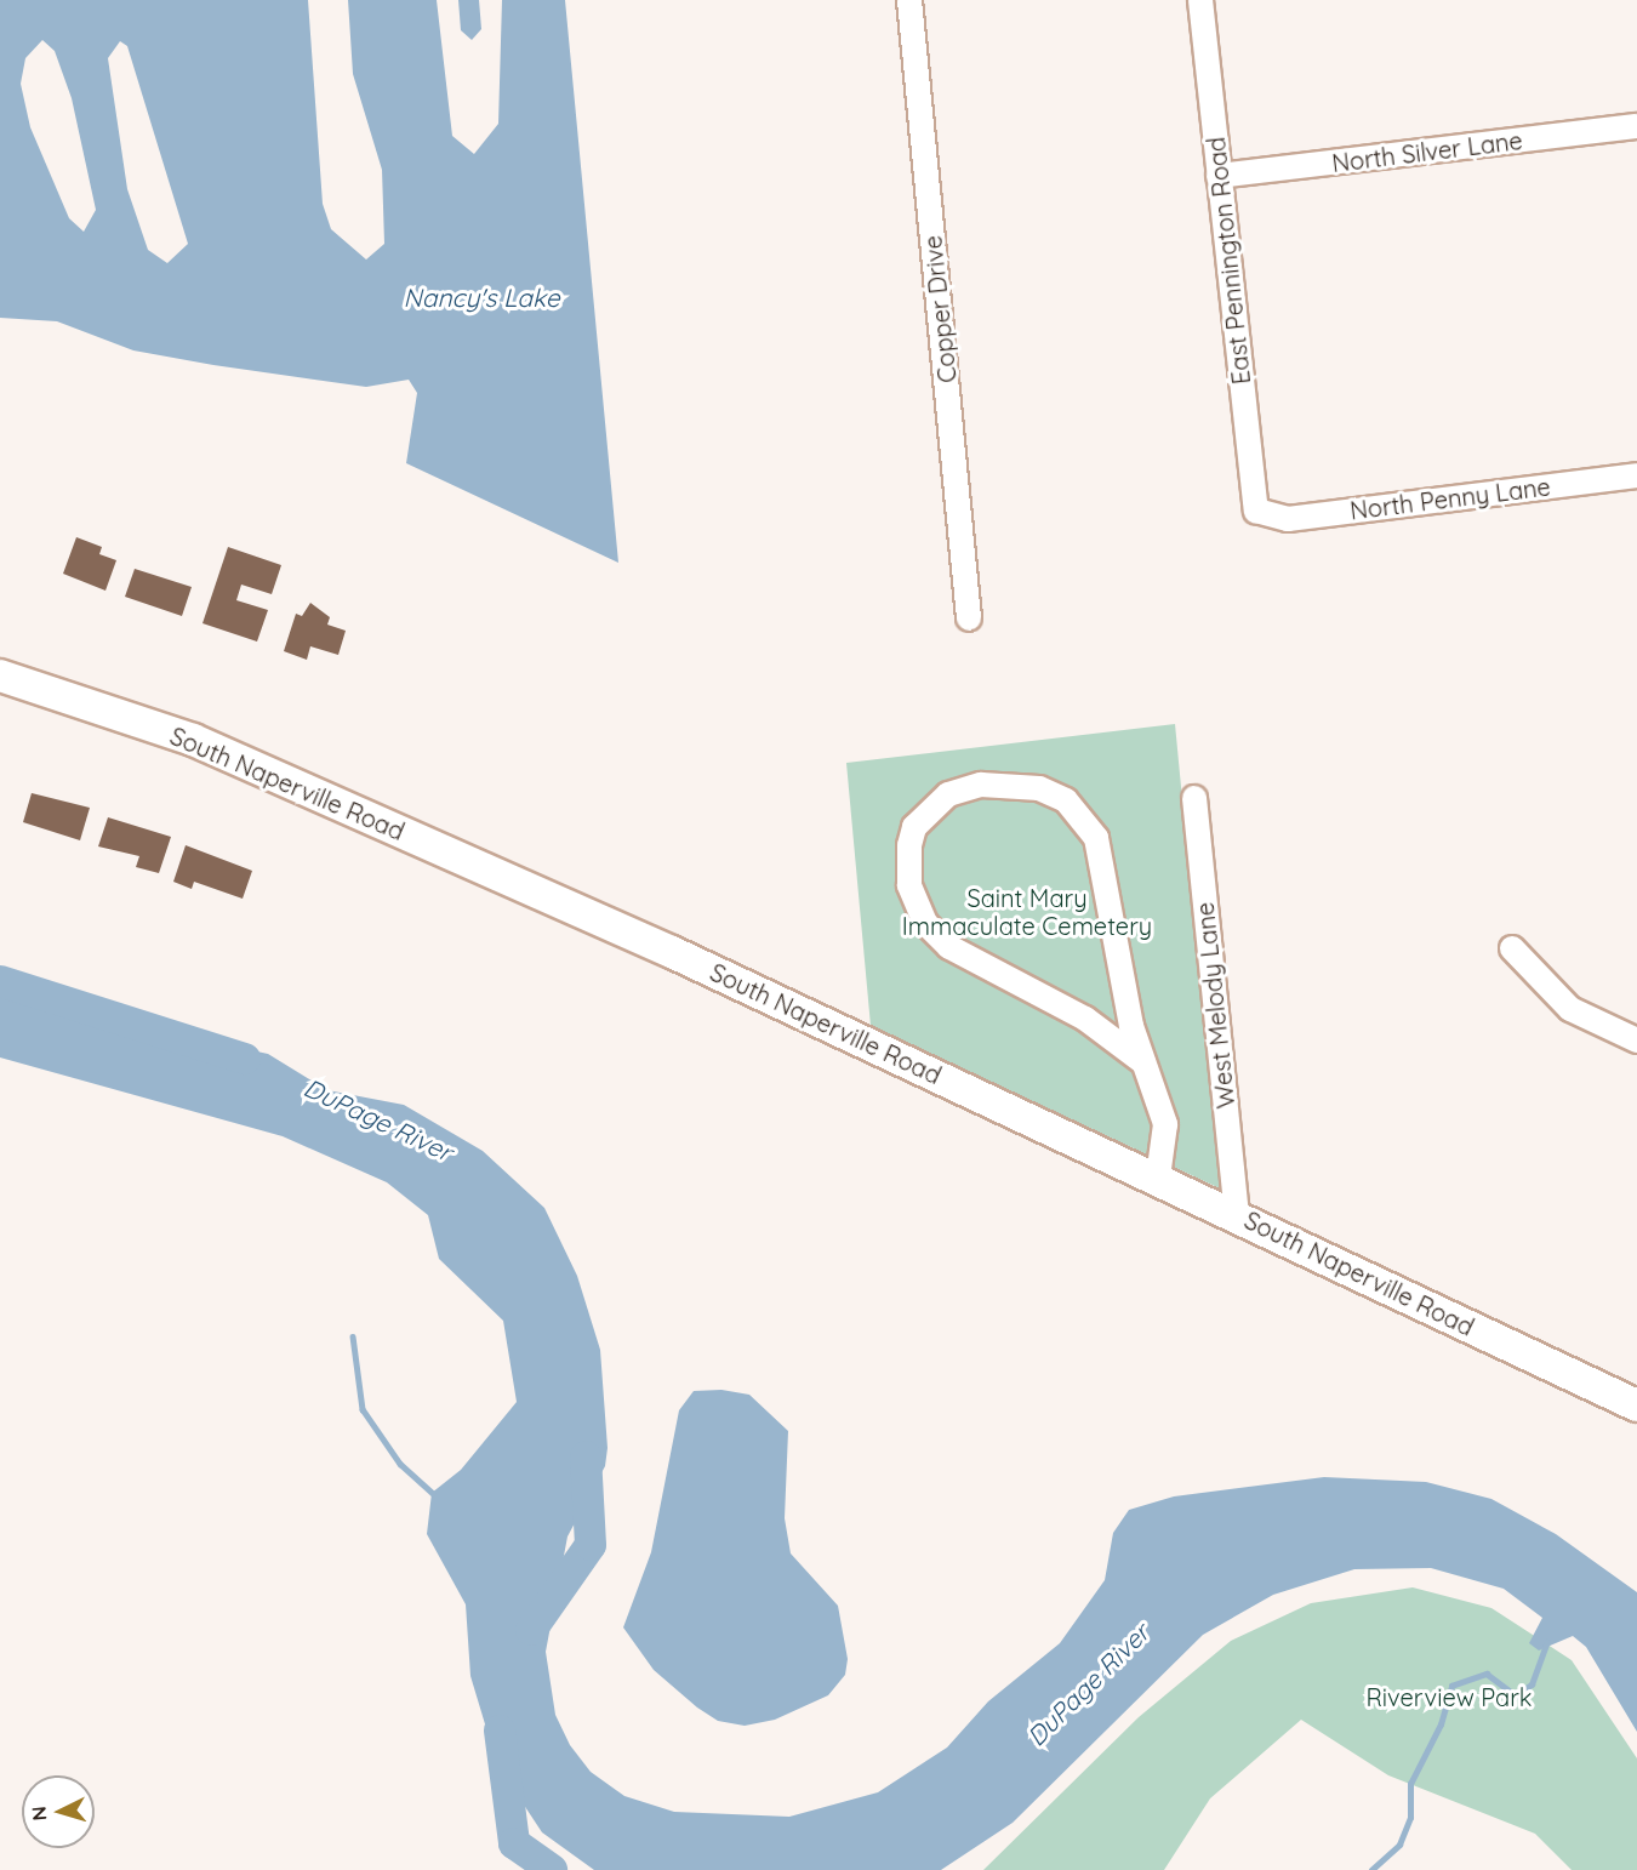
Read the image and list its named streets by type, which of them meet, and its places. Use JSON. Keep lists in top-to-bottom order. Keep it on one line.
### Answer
{"streets":{"main road":["South Naperville Road"],"street":["North Silver Lane","East Pennington Road","Copper Drive","North Penny Lane","West Melody Lane"]},"crossings":[["North Silver Lane","East Pennington Road"],["East Pennington Road","North Penny Lane"],["South Naperville Road","West Melody Lane"]],"water":["Nancy's Lake","DuPage River"],"parks":["Saint Mary Immaculate Cemetery","Riverview Park"],"north":"left"}
